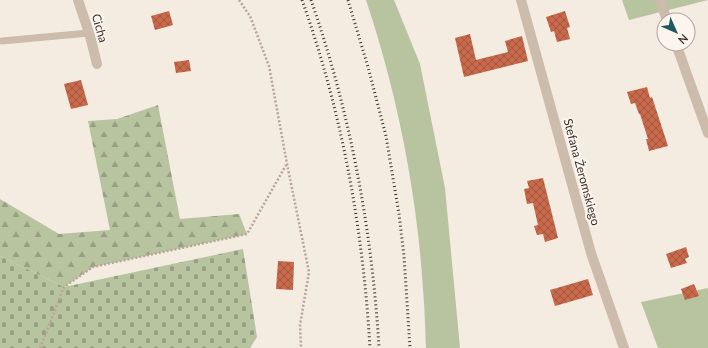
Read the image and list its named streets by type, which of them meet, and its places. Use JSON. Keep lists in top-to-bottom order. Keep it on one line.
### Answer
{"streets":{"street":["Cicha","Stefana Żeromskiego"]},"north":"bottom right"}
